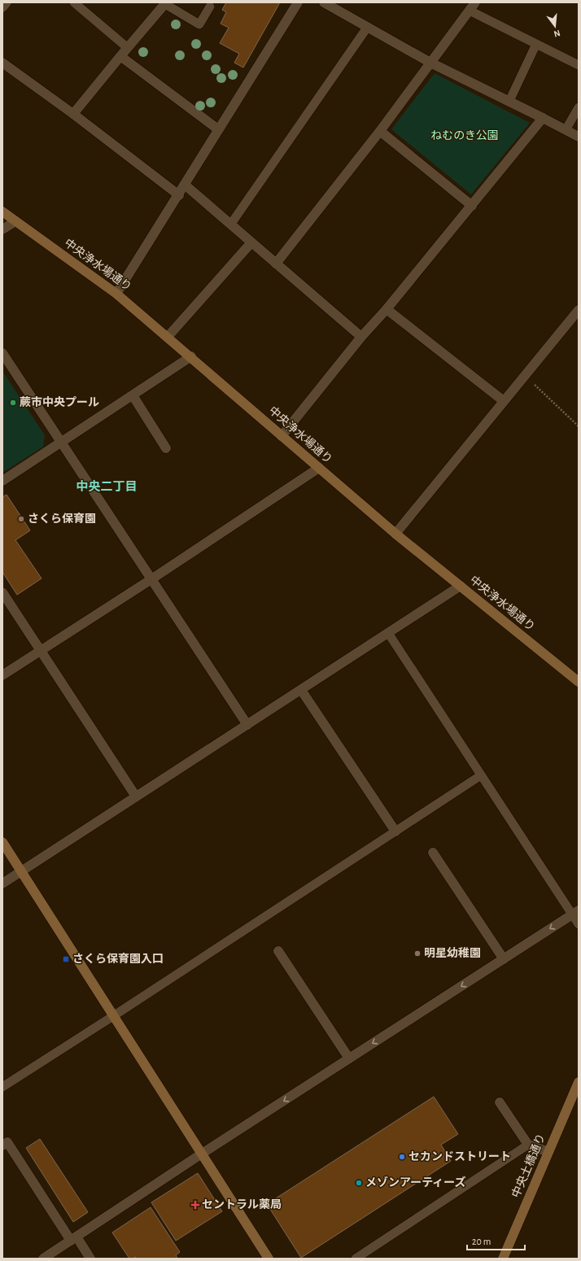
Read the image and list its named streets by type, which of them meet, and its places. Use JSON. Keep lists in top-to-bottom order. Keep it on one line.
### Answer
{"streets":{"street":["中央浄水場通り","中央土橋通り"]},"districts":["中央二丁目"],"parks":["ねむのき公園"],"places":{"other":["蕨市中央プール","さくら保育園","明星幼稚園","セカンドストリート","メゾンアーティーズ"],"transit":["さくら保育園入口"],"health":["セントラル薬局"]},"scale_bar":"20 m","north":"bottom"}
